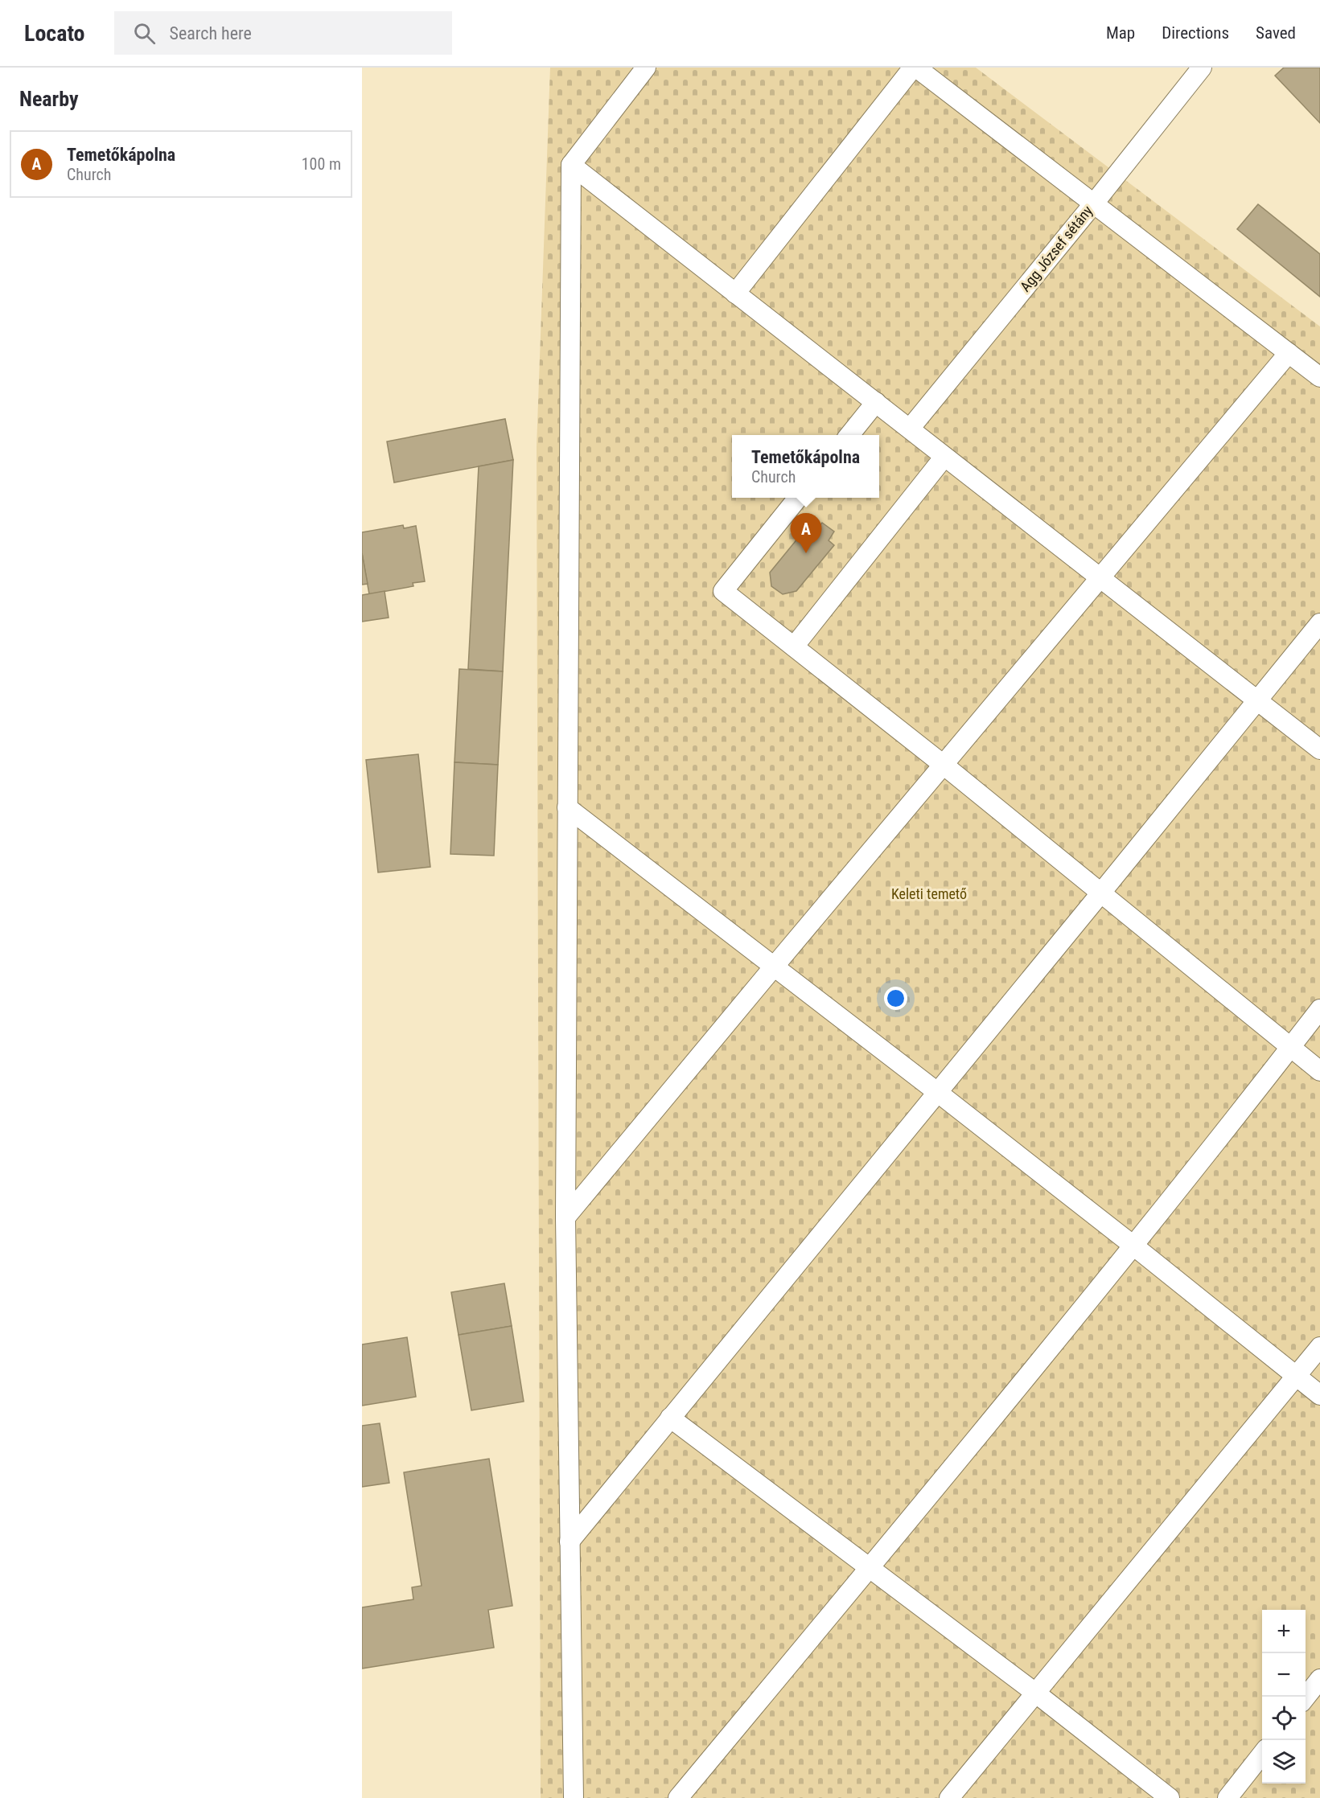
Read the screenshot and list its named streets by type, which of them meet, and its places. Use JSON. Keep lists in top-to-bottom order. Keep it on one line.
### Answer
{"streets":{"lane":["Agg József sétány"]},"parks":["Keleti temető"],"page":{"header":"Locato","search":"Search here","nav":["Map","Directions","Saved"],"heading":"Nearby","list":[{"mark":"A","name":"Temetőkápolna","note":"Church","value":"100 m"}],"popup":["Temetőkápolna","Church"],"pins":"A","map_buttons":["+","−"]}}
